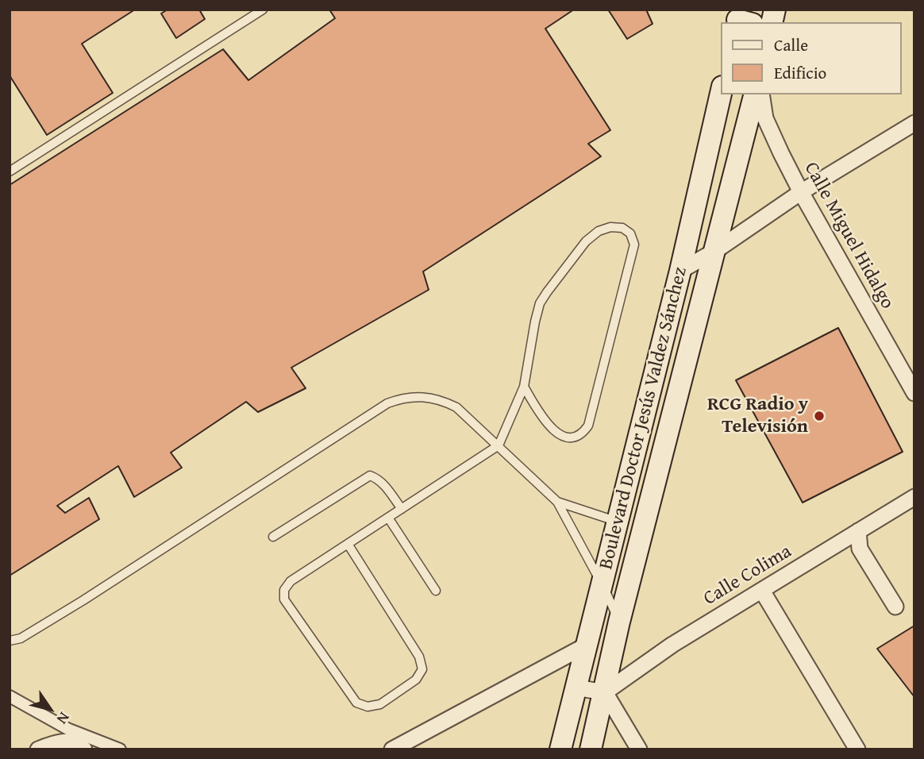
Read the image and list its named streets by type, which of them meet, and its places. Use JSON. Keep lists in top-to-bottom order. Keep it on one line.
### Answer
{"streets":{"main road":["Boulevard Doctor Jesús Valdez Sánchez"],"street":["Calle Miguel Hidalgo","Calle Colima"]},"crossings":[["Boulevard Doctor Jesús Valdez Sánchez","Calle Colima"]],"places":["RCG Radio y Televisión"],"legend":["Calle","Edificio"],"north":"bottom right"}
